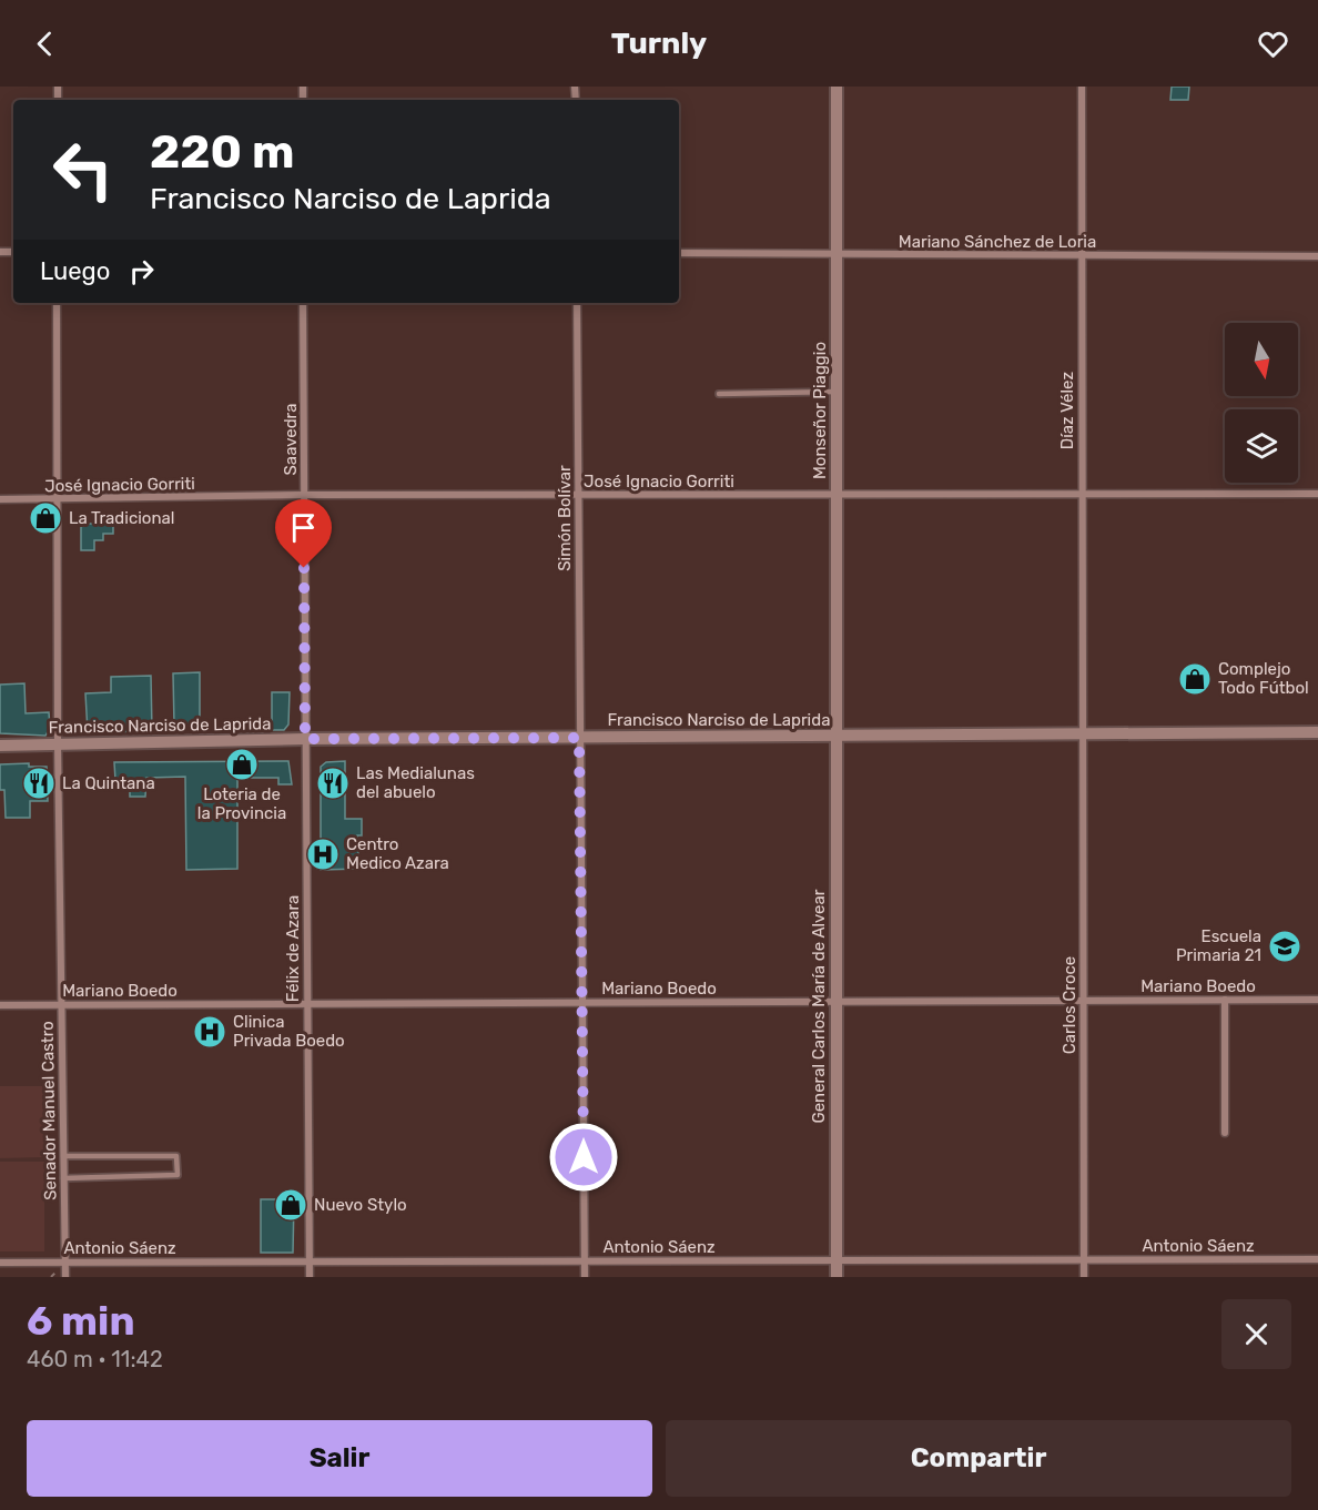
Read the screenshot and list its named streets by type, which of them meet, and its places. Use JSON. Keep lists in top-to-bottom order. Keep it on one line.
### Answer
{"streets":{"street":["Mariano Sánchez de Loria","Monseñor Piaggio","Díaz Vélez","Saavedra","José Ignacio Gorriti","Simón Bolívar","Francisco Narciso de Laprida","Félix de Azara","Mariano Boedo","Carlos Croce","General Carlos María de Alvear","Senador Manuel Castro","Antonio Sáenz"]},"crossings":[["Mariano Sánchez de Loria","Monseñor Piaggio"],["Mariano Sánchez de Loria","Díaz Vélez"],["Monseñor Piaggio","José Ignacio Gorriti"],["Monseñor Piaggio","Francisco Narciso de Laprida"],["Monseñor Piaggio","General Carlos María de Alvear"],["Díaz Vélez","José Ignacio Gorriti"],["Díaz Vélez","Francisco Narciso de Laprida"],["Díaz Vélez","Carlos Croce"],["Saavedra","José Ignacio Gorriti"],["Saavedra","Francisco Narciso de Laprida"],["Saavedra","Félix de Azara"],["José Ignacio Gorriti","Simón Bolívar"],["José Ignacio Gorriti","Senador Manuel Castro"],["Simón Bolívar","Francisco Narciso de Laprida"],["Simón Bolívar","Mariano Boedo"],["Simón Bolívar","Antonio Sáenz"],["Francisco Narciso de Laprida","Félix de Azara"],["Francisco Narciso de Laprida","Carlos Croce"],["Francisco Narciso de Laprida","General Carlos María de Alvear"],["Francisco Narciso de Laprida","Senador Manuel Castro"],["Félix de Azara","Mariano Boedo"],["Félix de Azara","Antonio Sáenz"],["Mariano Boedo","Carlos Croce"],["Mariano Boedo","General Carlos María de Alvear"],["Mariano Boedo","Senador Manuel Castro"],["Carlos Croce","Antonio Sáenz"],["General Carlos María de Alvear","Antonio Sáenz"],["Senador Manuel Castro","Antonio Sáenz"]],"places":{"shop":["La Tradicional","Complejo Todo Fútbol","Loteria de la Provincia","Nuevo Stylo"],"restaurant":["La Quintana","Las Medialunas del abuelo"],"hospital":["Centro Medico Azara","Clinica Privada Boedo"],"school or university":["Escuela Primaria 21"]},"north":"bottom","page":{"header":"Turnly","turn":["220 m","Francisco Narciso de Laprida"],"then":"Luego","heading":["6 min","460 m · 11:42"],"buttons":["Salir","Compartir"]}}
